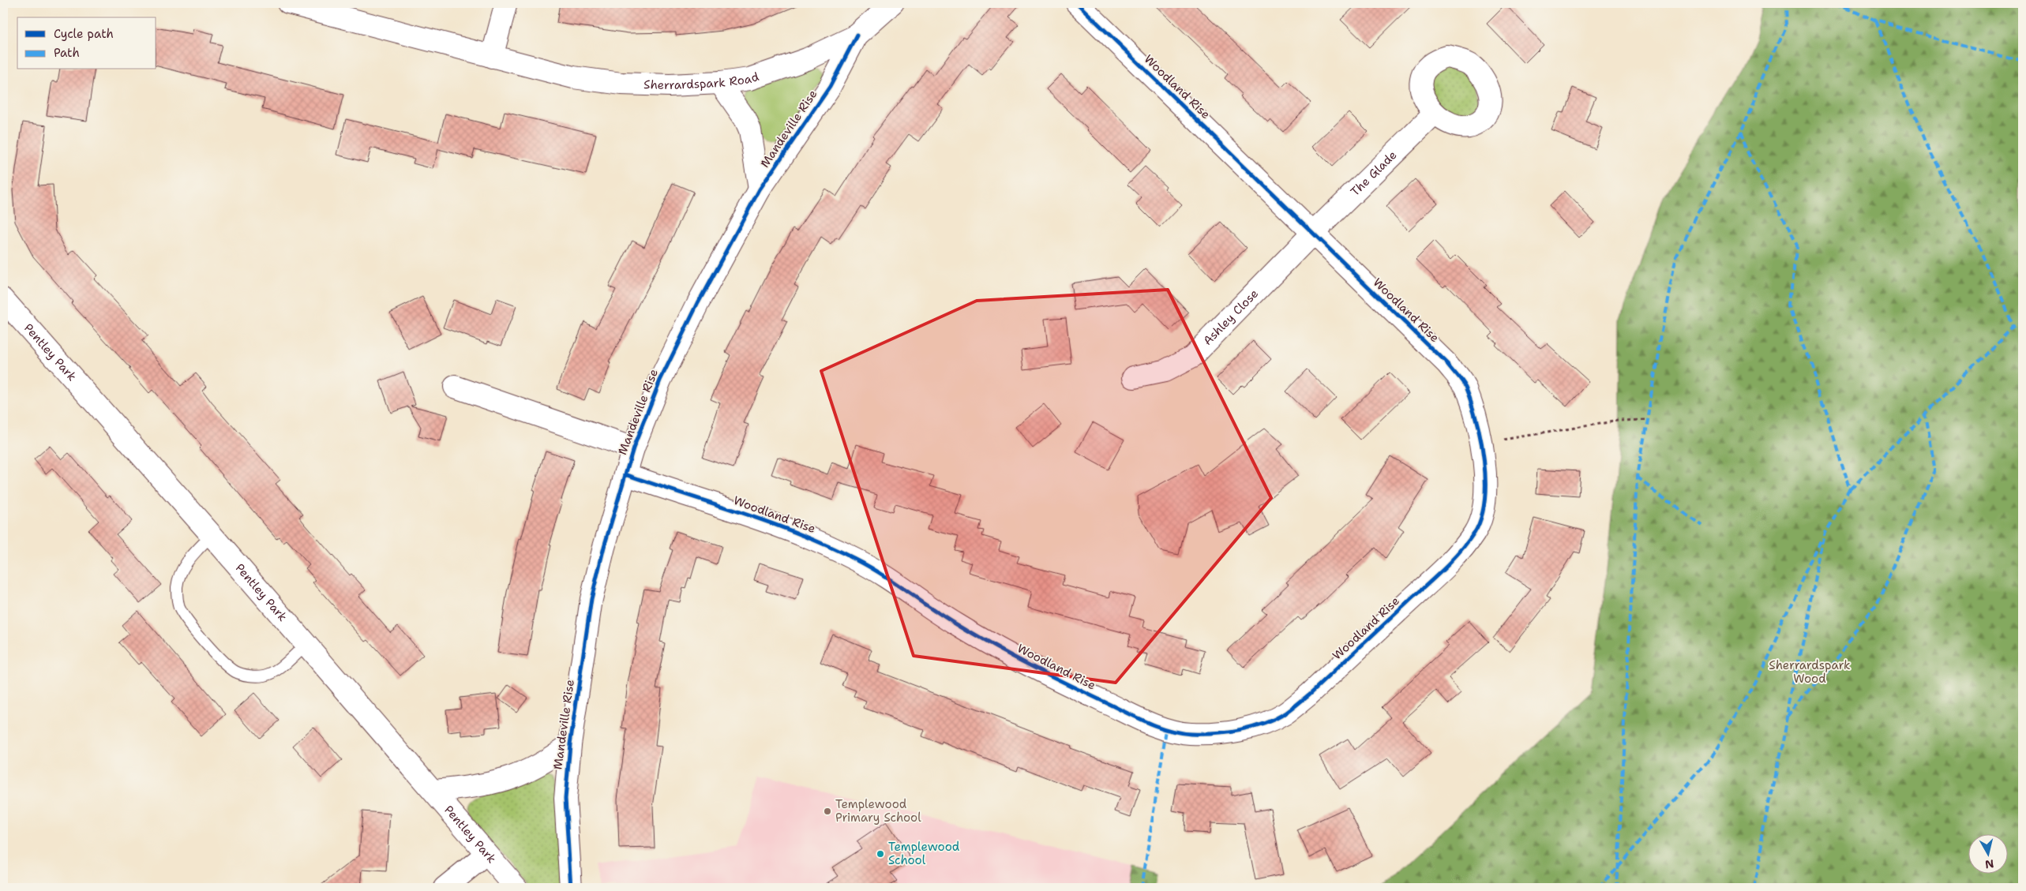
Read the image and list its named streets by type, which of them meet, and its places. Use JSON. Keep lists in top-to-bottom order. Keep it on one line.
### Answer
{"streets":{"street":["Sherrardspark Road","Woodland Rise","Mandeville Rise","The Glade","Ashley Close","Pentley Park"]},"crossings":[["Sherrardspark Road","Mandeville Rise"],["Woodland Rise","Mandeville Rise"],["Woodland Rise","The Glade"],["Woodland Rise","Ashley Close"],["The Glade","Ashley Close"]],"parks":["Sherrardspark Wood"],"places":["Templewood Primary School","Templewood School"],"legend":["Cycle path","Path"],"north":"bottom"}
